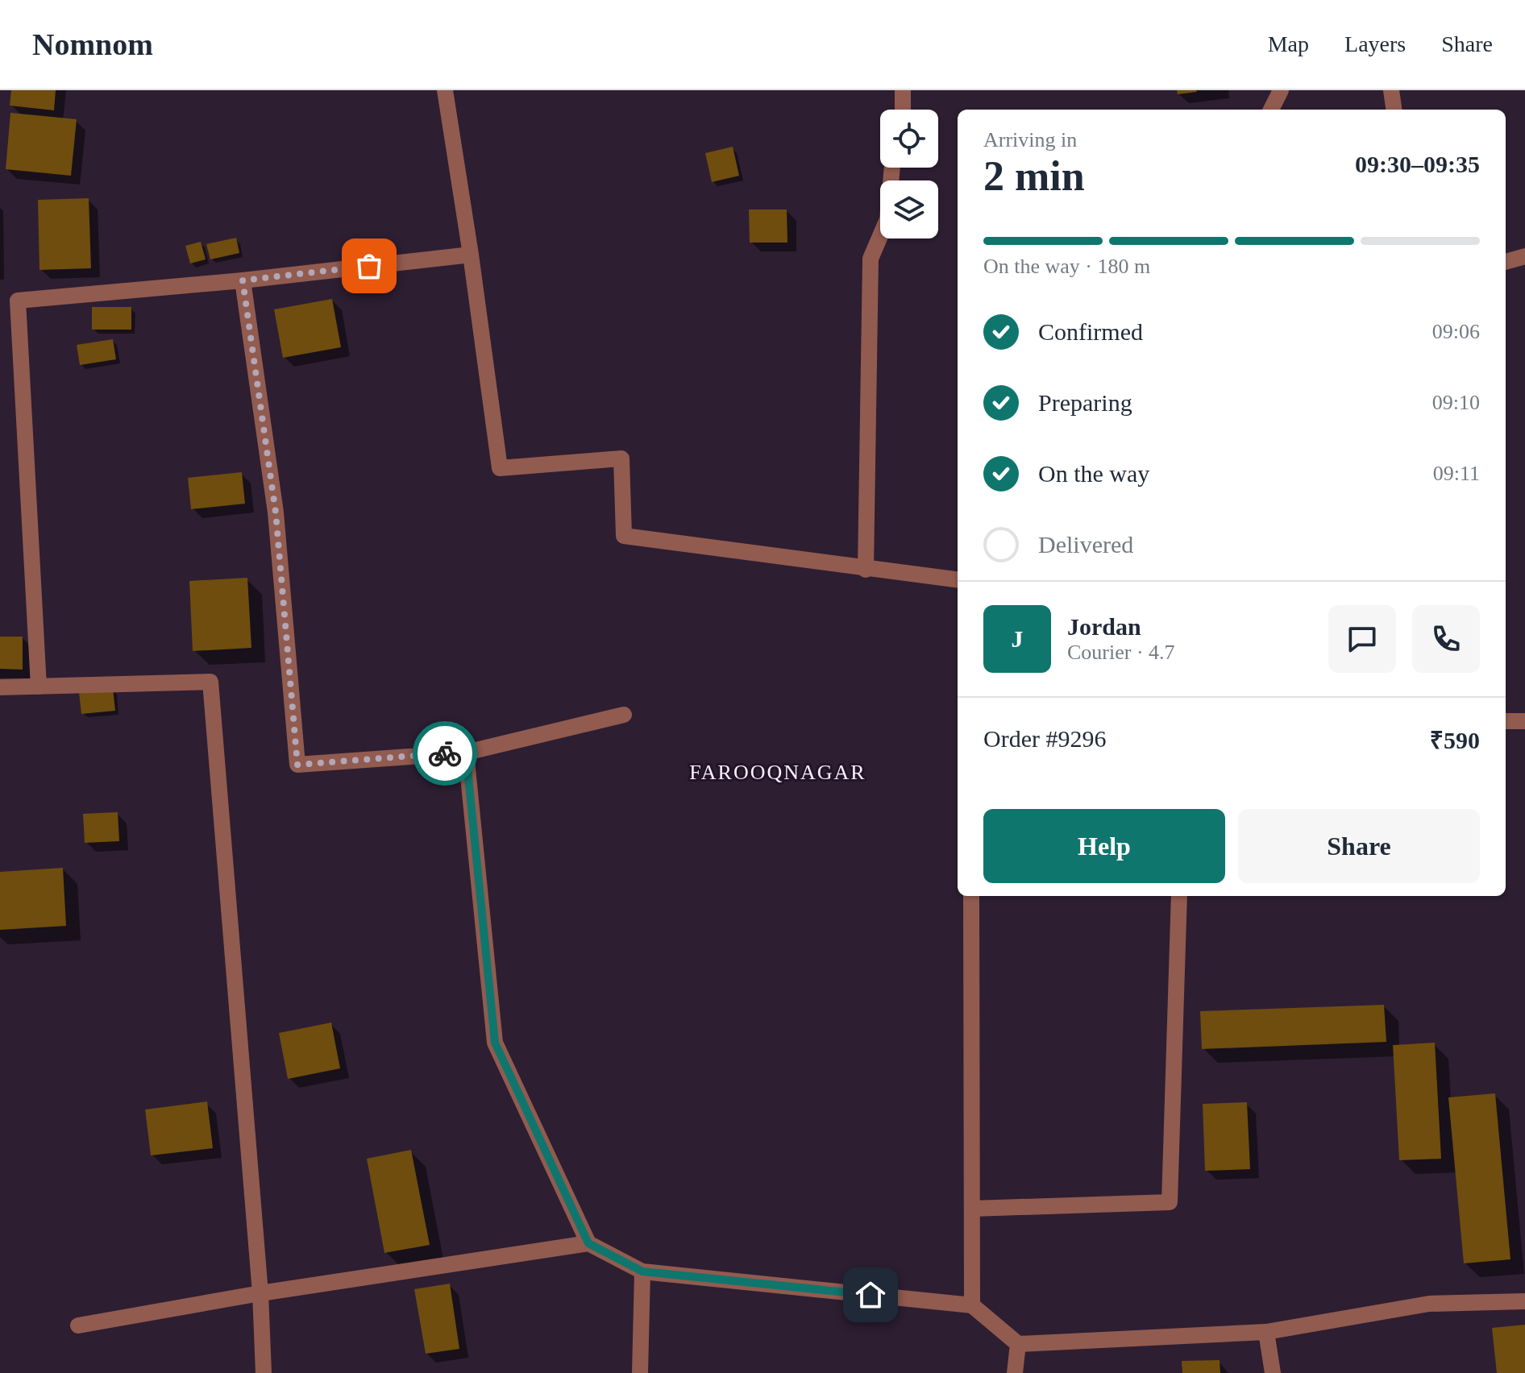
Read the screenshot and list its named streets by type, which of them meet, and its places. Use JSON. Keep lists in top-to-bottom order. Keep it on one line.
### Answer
{"districts":["FAROOQNAGAR"],"page":{"header":"Nomnom","nav":["Map","Layers","Share"],"heading":["2 min","Arriving in","09:30–09:35"],"panel":["Jordan","Courier · 4.7","Order #9296","₹590"],"bar":"On the way · 180 m","list":[["Confirmed","09:06"],["Preparing","09:10"],["On the way","09:11"],"Delivered"],"round":"J","buttons":["Help","Share"]}}
